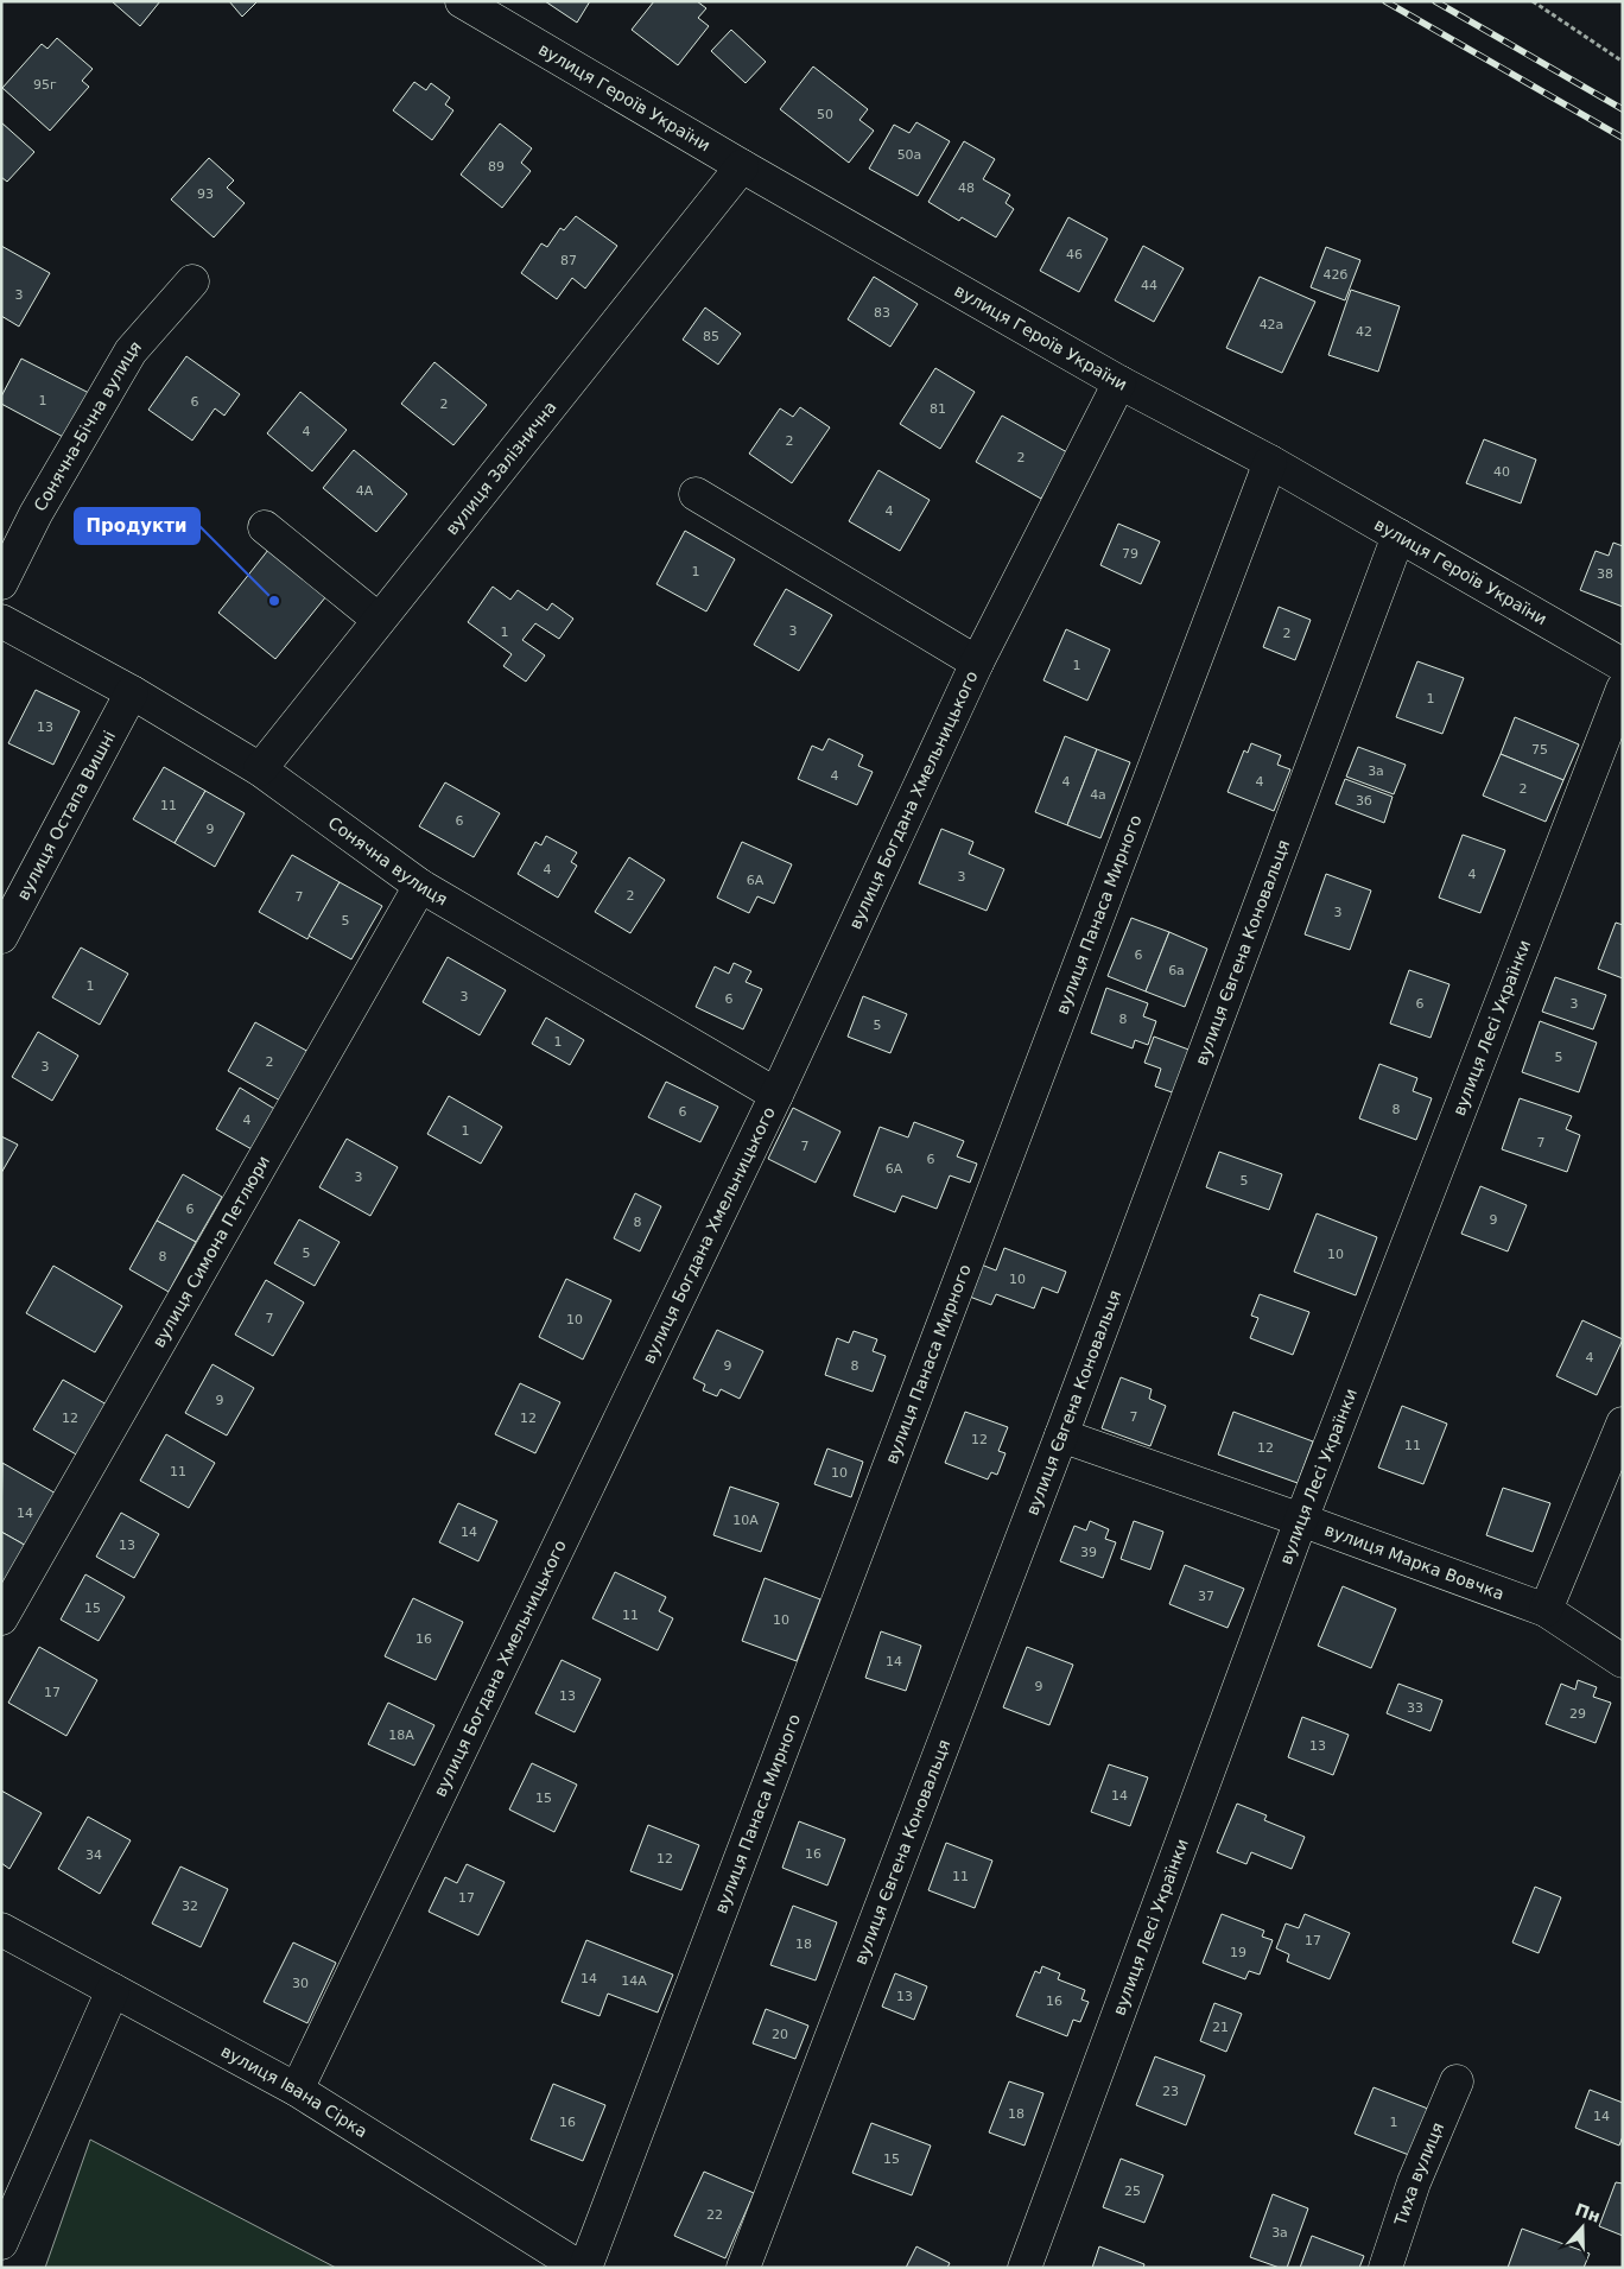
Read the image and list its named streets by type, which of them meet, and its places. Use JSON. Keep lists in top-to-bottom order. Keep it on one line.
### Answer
{"streets":{"street":["вулиця Героїв України","Сонячна-Бічна вулиця","вулиця Залізнична","вулиця Богдана Хмельницького","вулиця Остапа Вишні","Сонячна вулиця","вулиця Панаса Мирного","вулиця Євгена Коновальця","вулиця Лесі Українки","вулиця Симона Петлюри","вулиця Марка Вовчка","вулиця Івана Сірка","Тиха вулиця"]},"crossings":[["вулиця Героїв України","вулиця Залізнична"],["вулиця Героїв України","вулиця Богдана Хмельницького"],["вулиця Героїв України","вулиця Панаса Мирного"],["вулиця Героїв України","вулиця Євгена Коновальця"],["вулиця Залізнична","Сонячна вулиця"],["вулиця Богдана Хмельницького","Сонячна вулиця"],["вулиця Богдана Хмельницького","вулиця Івана Сірка"],["вулиця Остапа Вишні","Сонячна вулиця"],["Сонячна вулиця","вулиця Симона Петлюри"],["вулиця Панаса Мирного","вулиця Івана Сірка"],["вулиця Євгена Коновальця","вулиця Марка Вовчка"],["вулиця Лесі Українки","вулиця Марка Вовчка"]],"places":["Продукти"],"house_numbers":["95г","50","50а","89","48","93","46","87","42б","44","3","83","42а","42","85","1","6","2","81","4","2","2","40","4А","4","79","1","38","3","1","2","1","1","13","75","3а","4","4","4","2","4а","3б","11","6","9","4","4","3","6А","2","7","3","5","6","6а","1","3","6","6","3","8","5","1","5","2","3","8","6","4","1","7","7","6","6А","3","5","6","9","8","5","10","8","10","7","10","4","9","8","9","7","12","12","12","11","12","11","10","14","10А","14","13","39","37","15","11","10","16","14","9","17","13","33","29","18А","13","14","15","16","34","12","11","17","32","17","18","19","14","14А","30","13","16","21","20","23","18","14","16","1","15","25","22","3а"],"north":"top"}
